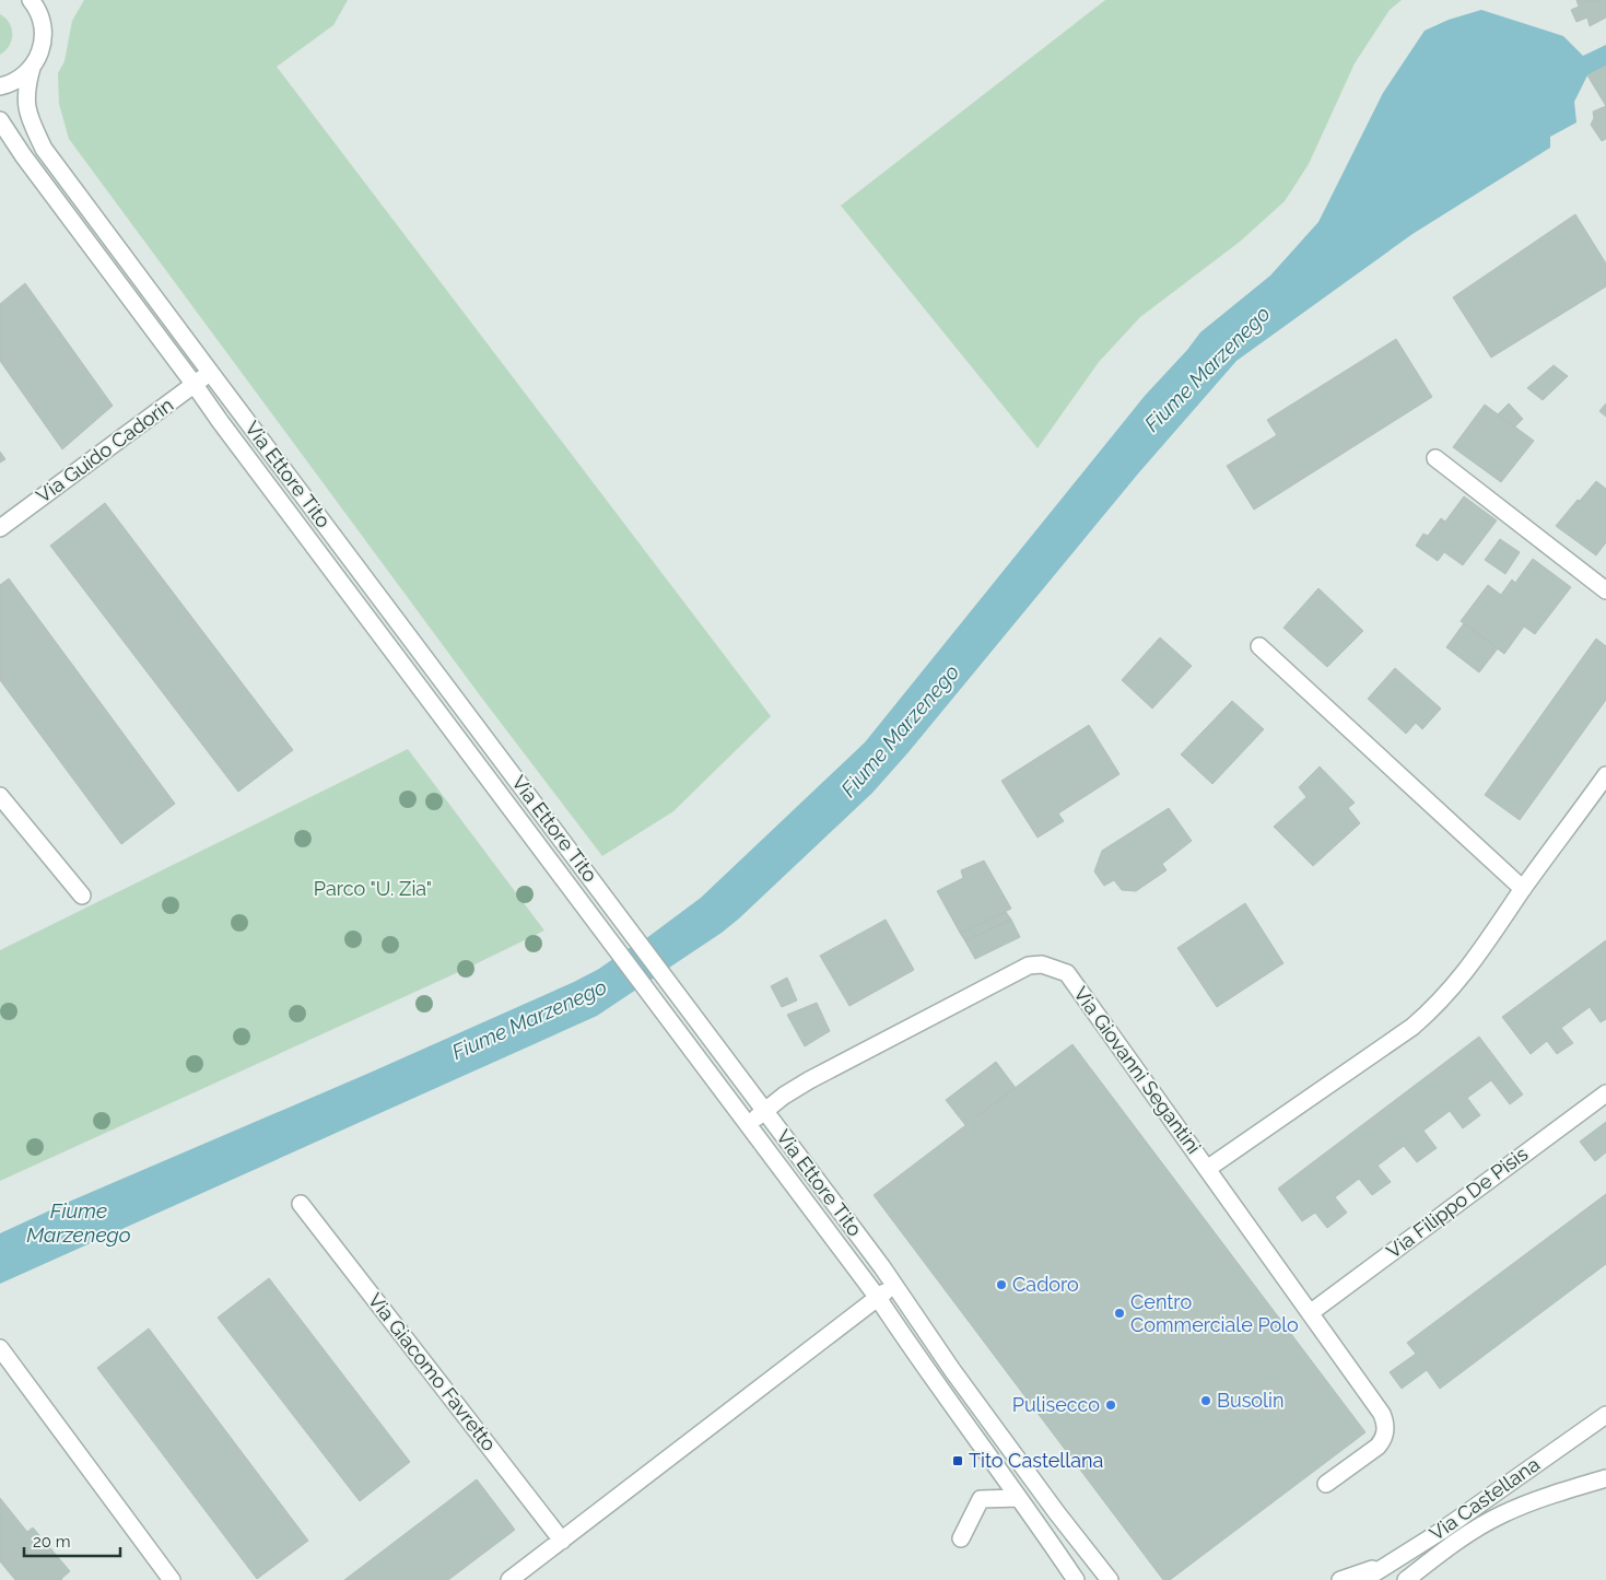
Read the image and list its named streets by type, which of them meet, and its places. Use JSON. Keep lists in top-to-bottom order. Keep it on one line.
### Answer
{"streets":{"street":["Via Guido Cadorin","Via Ettore Tito","Via Giovanni Segantini","Via Filippo De Pisis","Via Giacomo Favretto","Via Castellana"]},"crossings":[["Via Guido Cadorin","Via Ettore Tito"],["Via Ettore Tito","Via Giovanni Segantini"]],"water":["Fiume Marzenego"],"parks":["Parco \"U. Zia\""],"places":{"other":["Cadoro","Centro Commerciale Polo","Busolin","Pulisecco"],"transit":["Tito Castellana"]},"scale_bar":"20 m"}
